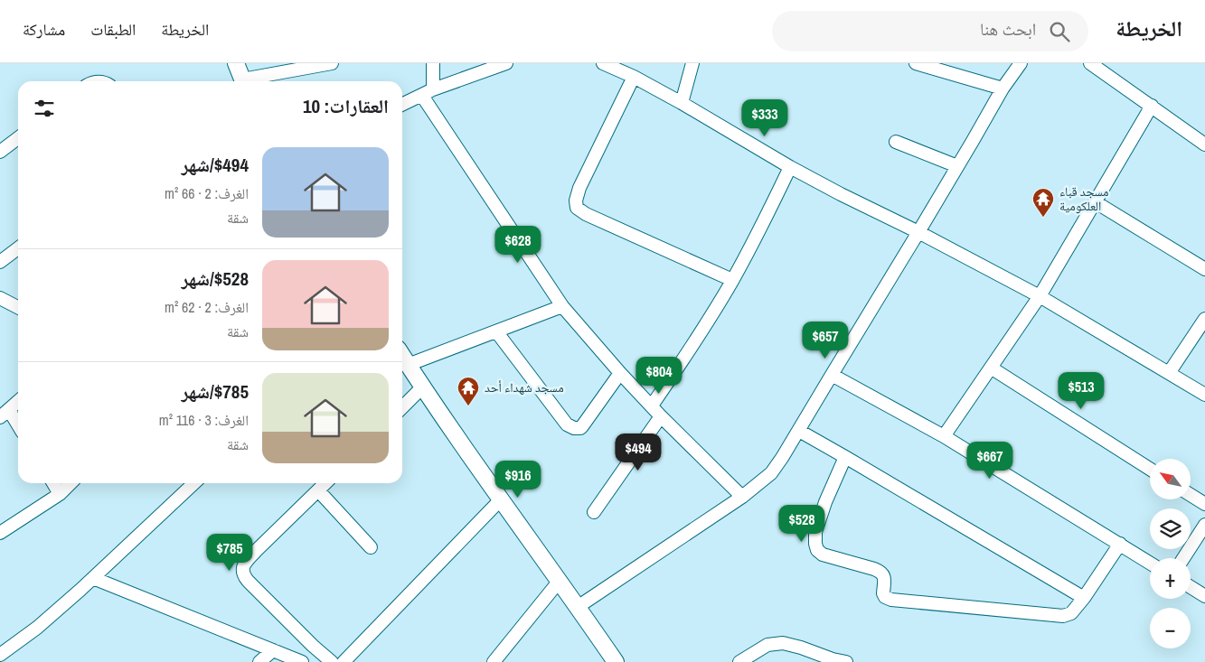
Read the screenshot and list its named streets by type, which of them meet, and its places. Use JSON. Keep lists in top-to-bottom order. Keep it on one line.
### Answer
{"places":{"temple":["مسجد قباء العلكومية","مسجد شهداء أحد"]},"north":"top left","page":{"header":"الخريطة","search":"ابحث هنا","nav":["الخريطة","الطبقات","مشاركة"],"heading":"العقارات: 10","price":["$333","$628","$657","$804","$513","$494","$667","$916","$528","$785"],"list":[{"name":"$494/شهر","note":"الغرف: 2 · 66 m² · شقة"},{"name":"$528/شهر","note":"الغرف: 2 · 62 m² · شقة"},{"name":"$785/شهر","note":"الغرف: 3 · 116 m² · شقة"}],"map_buttons":["+","−"]}}
